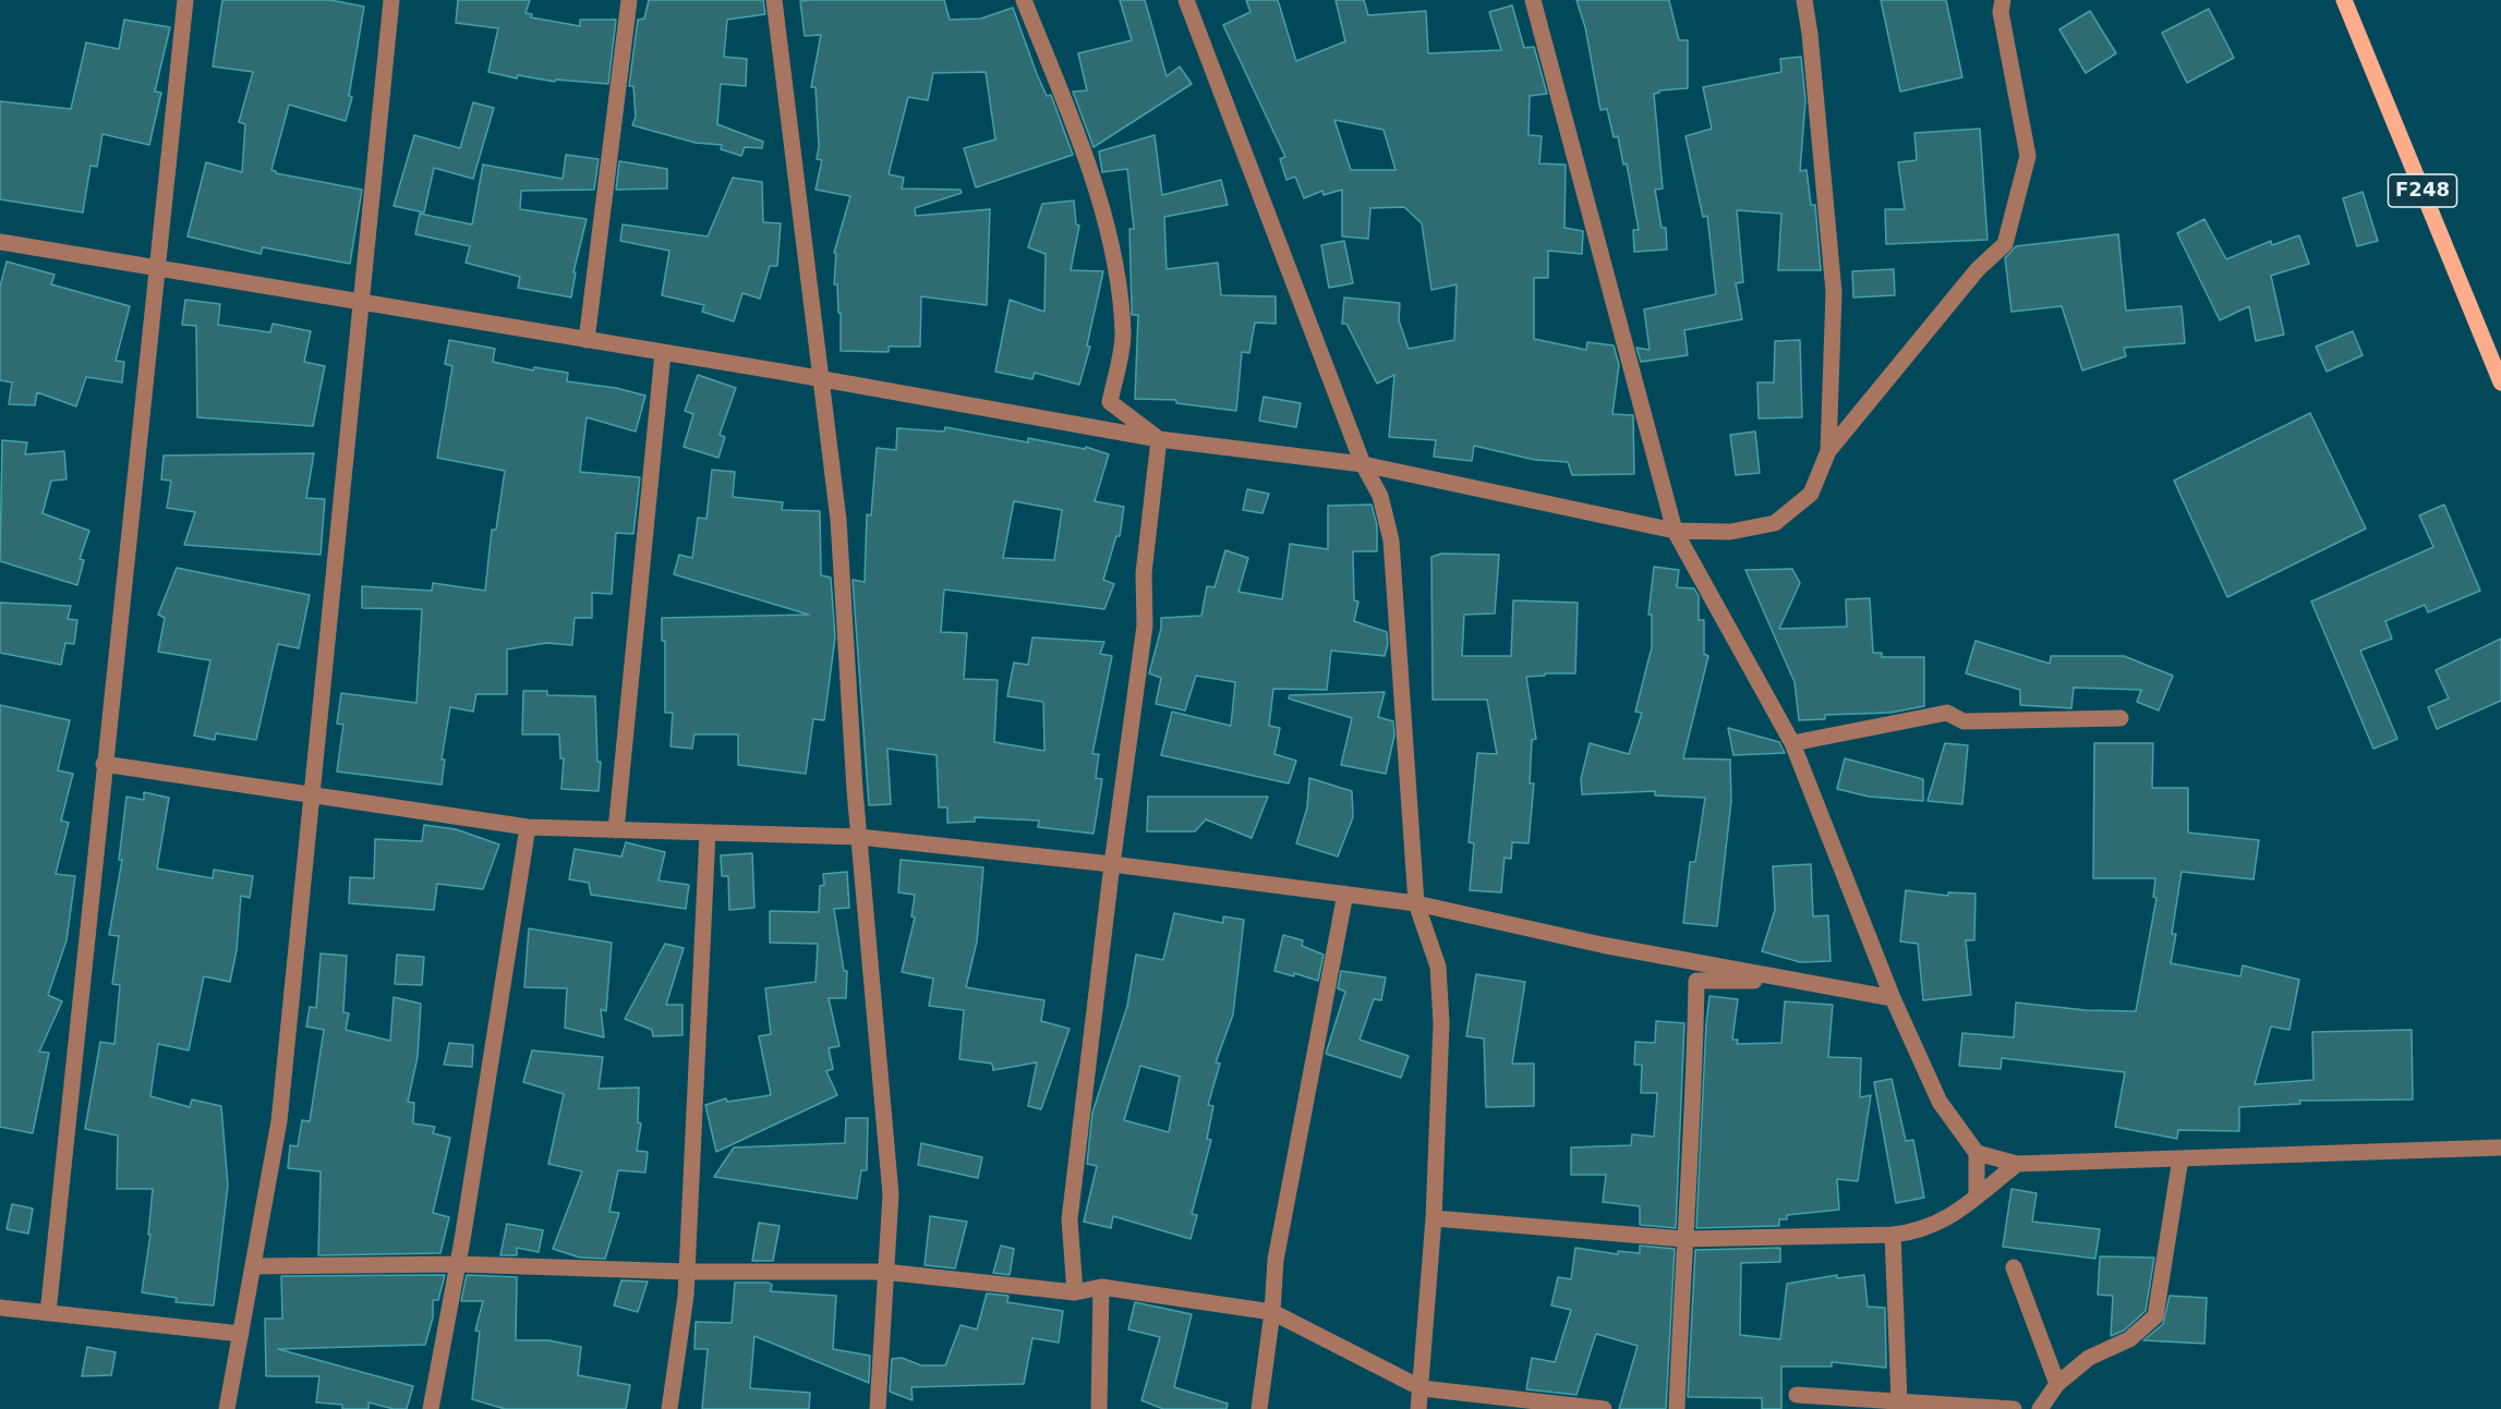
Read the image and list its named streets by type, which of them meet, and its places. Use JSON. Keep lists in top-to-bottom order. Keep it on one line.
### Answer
{"streets":{"main road":["F248"]}}
